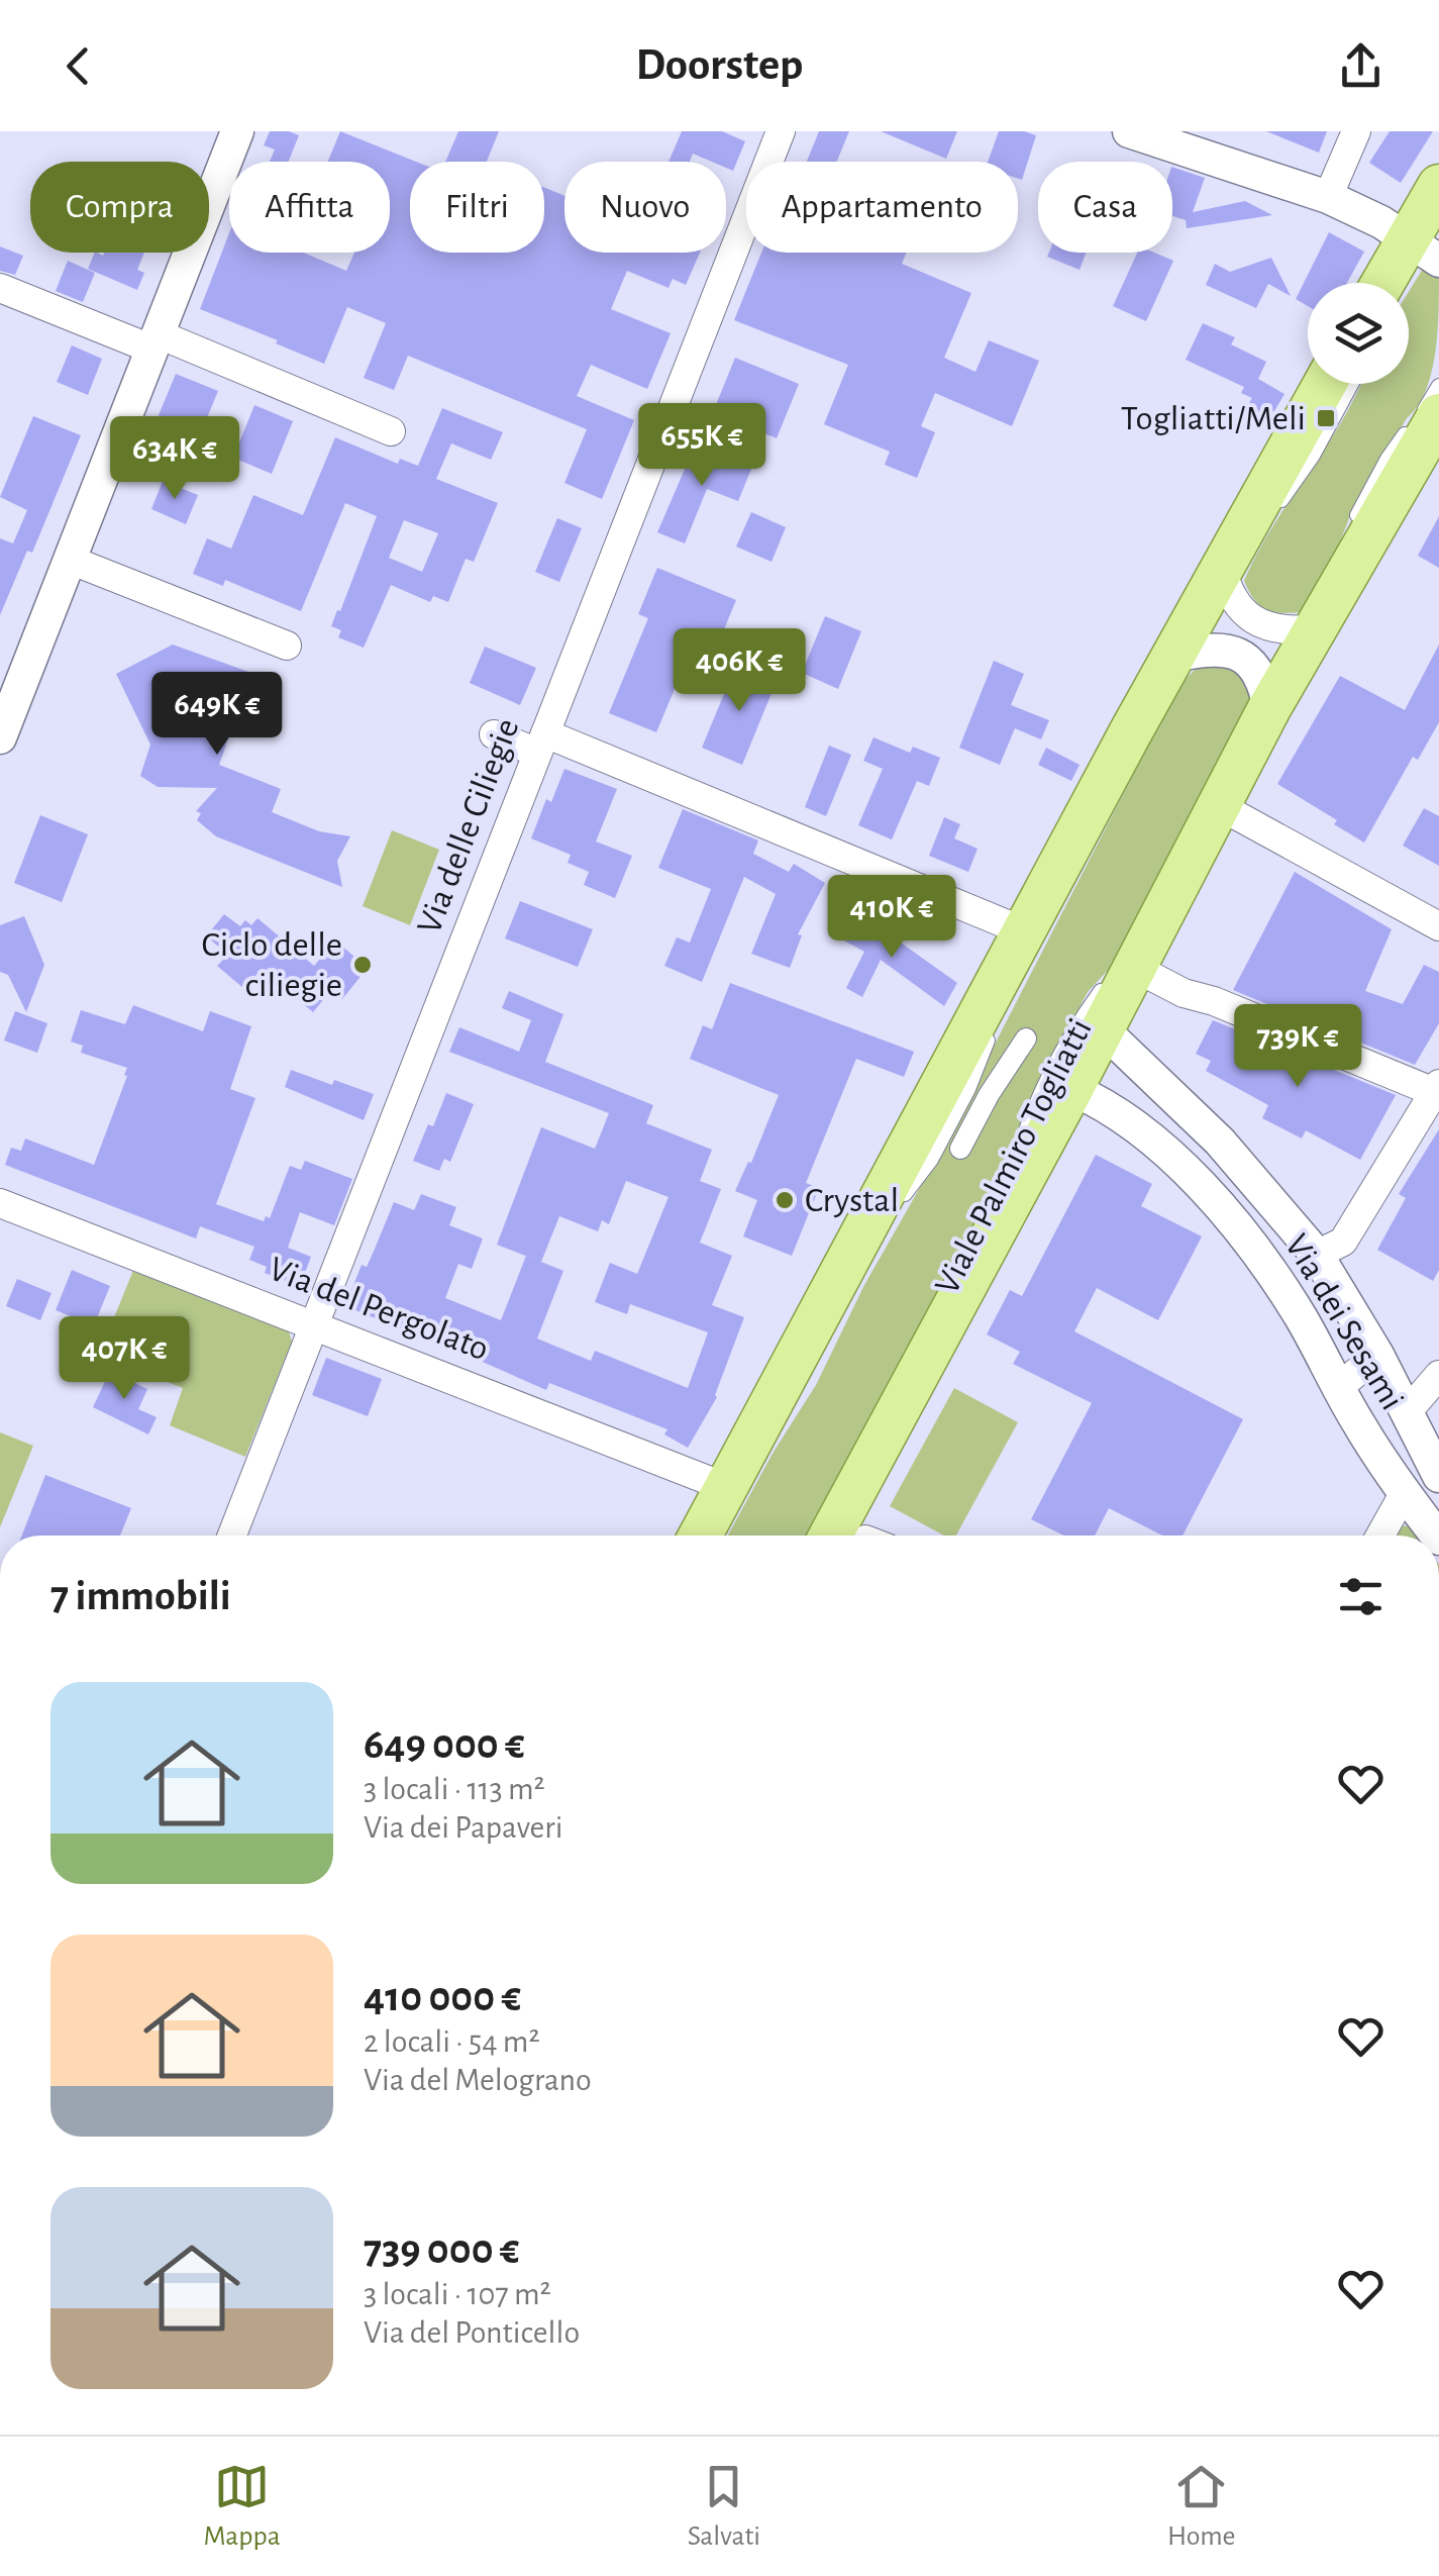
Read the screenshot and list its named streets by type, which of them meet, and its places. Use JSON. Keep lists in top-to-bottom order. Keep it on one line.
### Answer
{"streets":{"main road":["Viale Palmiro Togliatti"],"street":["Via delle Ciliegie","Via del Pergolato","Via dei Sesami"]},"crossings":[["Via delle Ciliegie","Via del Pergolato"],["Viale Palmiro Togliatti","Via dei Sesami"]],"places":{"transit":["Togliatti/Meli"],"other":["Ciclo delle ciliegie","Crystal"]},"page":{"header":"Doorstep","chip":["Compra","Affitta","Filtri","Nuovo","Appartamento","Casa"],"price":["655K €","634K €","406K €","649K €","410K €","739K €","407K €"],"heading":"7 immobili","list":[{"name":"649 000 €","note":"3 locali · 113 m² · Via dei Papaveri"},{"name":"410 000 €","note":"2 locali · 54 m² · Via del Melograno"},{"name":"739 000 €","note":"3 locali · 107 m² · Via del Ponticello"}],"tabs":["Mappa","Salvati","Home"]}}
